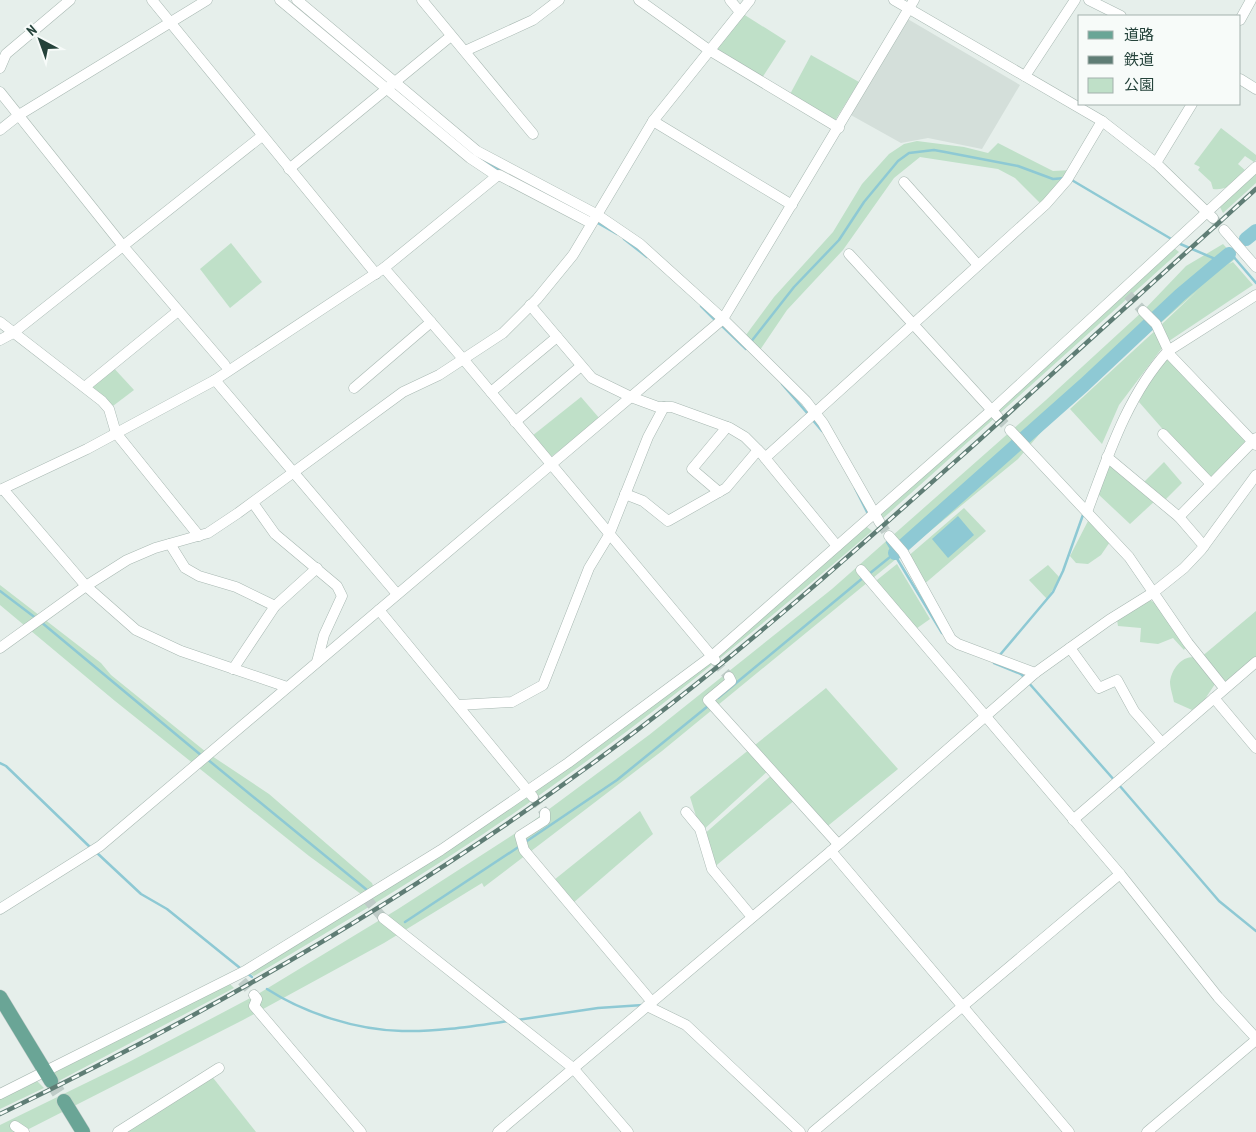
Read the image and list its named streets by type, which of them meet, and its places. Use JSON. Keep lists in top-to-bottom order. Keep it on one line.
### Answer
{"legend":["道路","鉄道","公園"],"north":"top left"}
